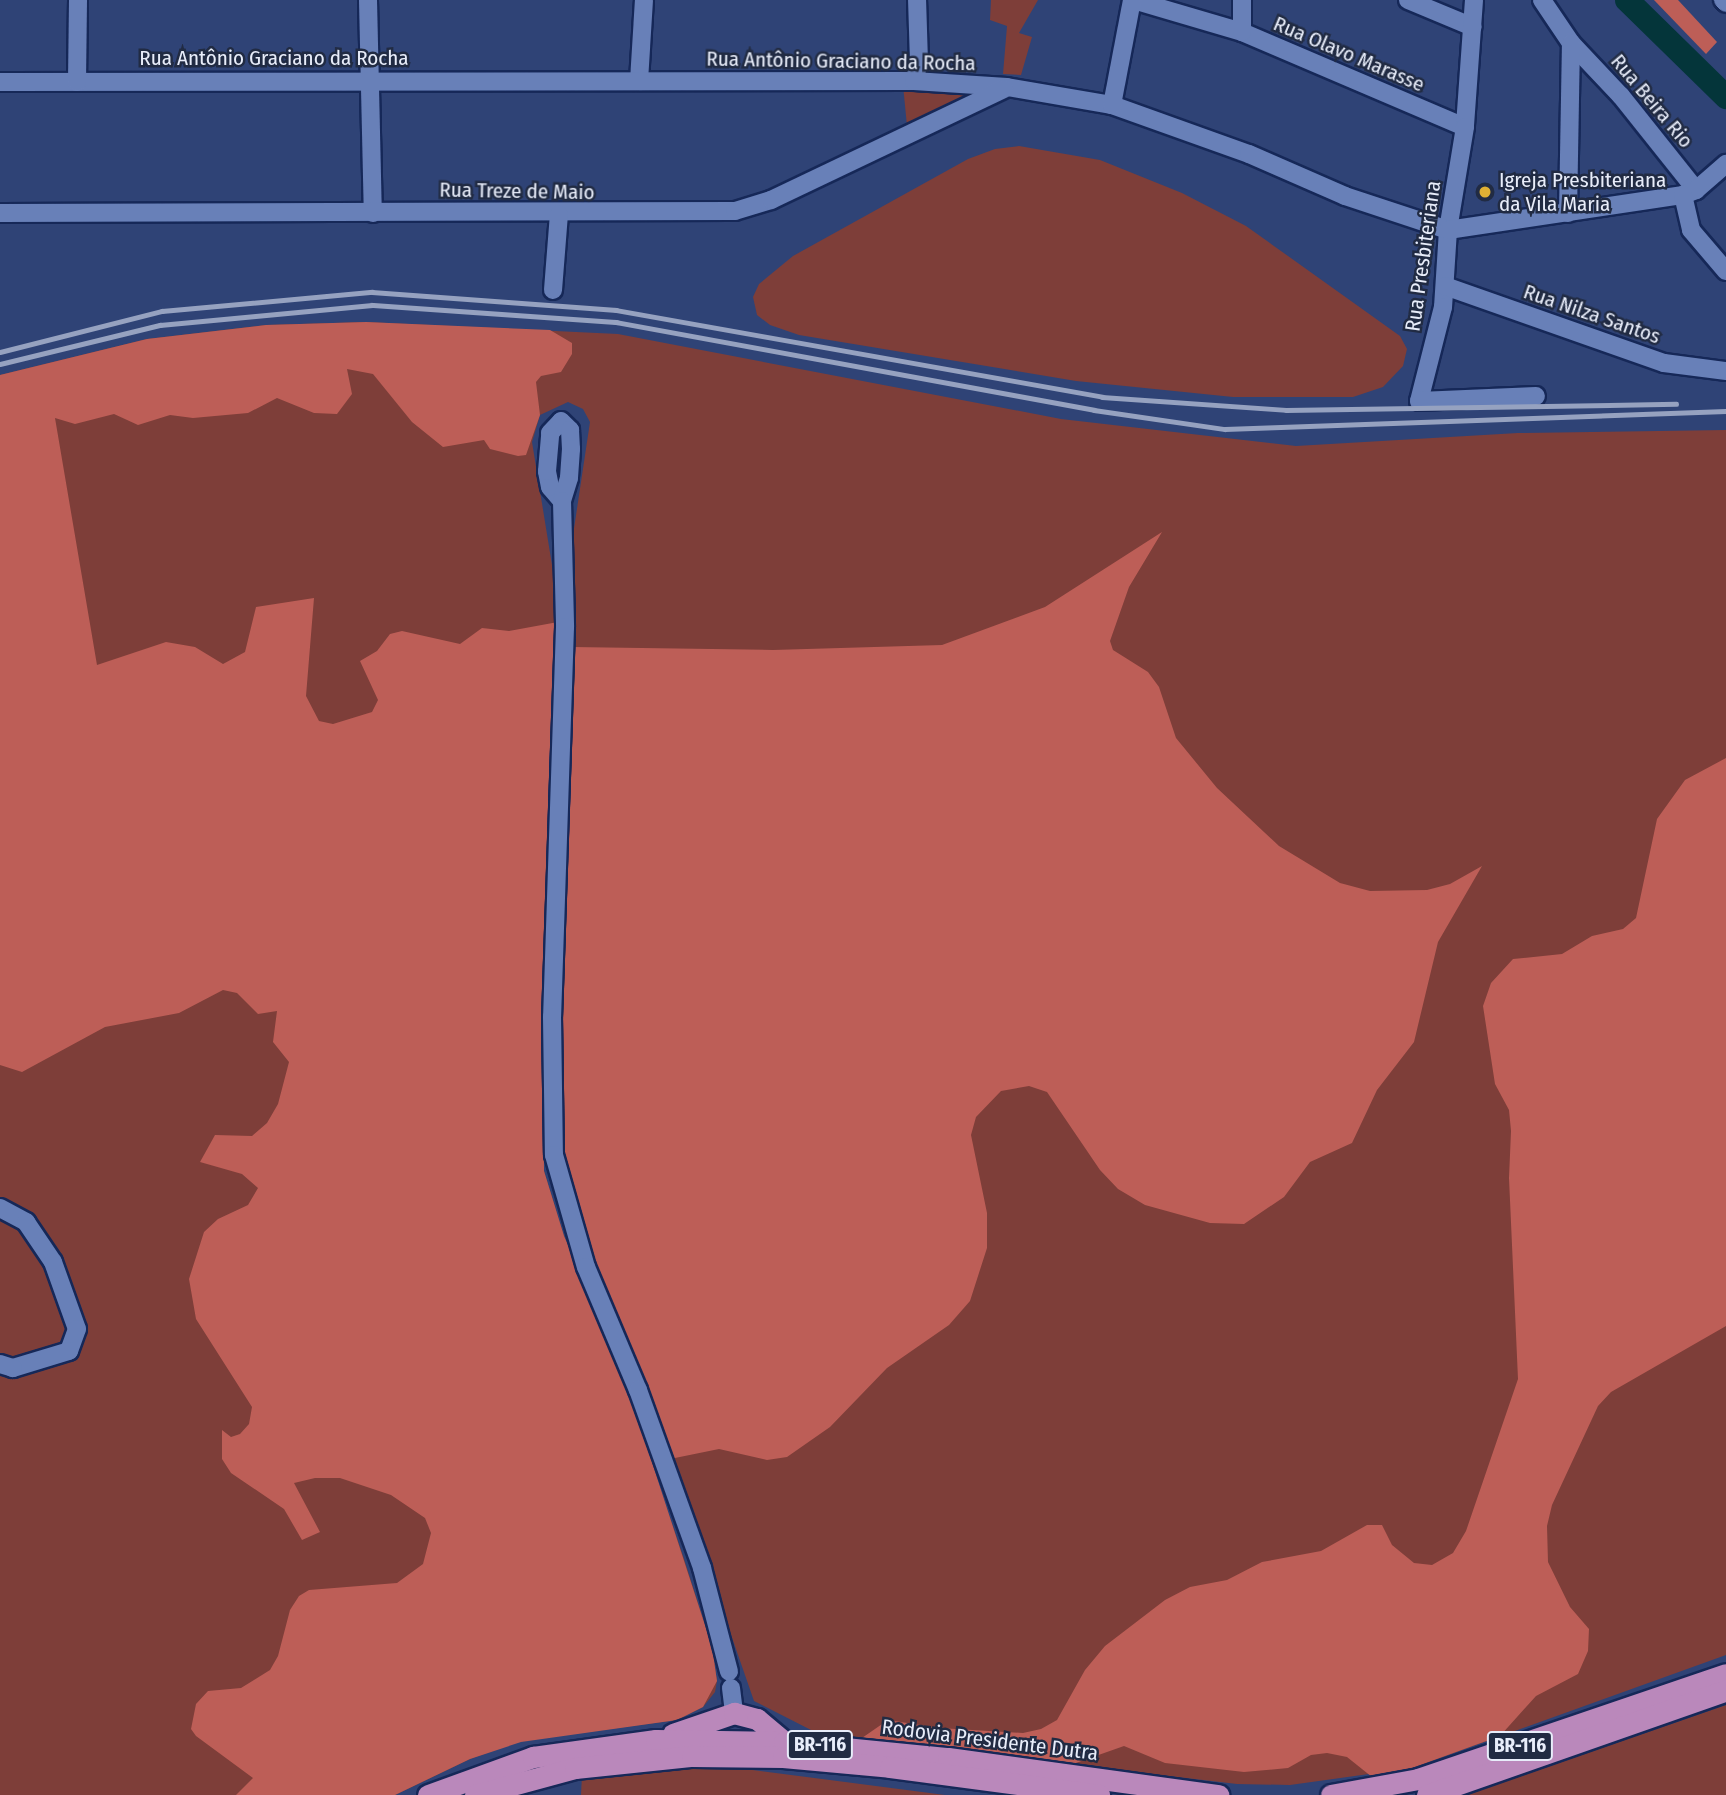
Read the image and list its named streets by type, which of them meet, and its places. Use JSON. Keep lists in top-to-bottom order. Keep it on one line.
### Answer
{"streets":{"highway":["Rodovia Presidente Dutra","BR-116"],"street":["Rua Olavo Marasse","Rua Antônio Graciano da Rocha","Rua Beira Rio","Rua Treze de Maio","Rua Presbiteriana","Rua Nilza Santos"]},"crossings":[["Rua Olavo Marasse","Rua Presbiteriana"],["Rua Antônio Graciano da Rocha","Rua Beira Rio"],["Rua Antônio Graciano da Rocha","Rua Treze de Maio"],["Rua Antônio Graciano da Rocha","Rua Presbiteriana"],["Rua Presbiteriana","Rua Nilza Santos"]],"places":["Igreja Presbiteriana da Vila Maria"]}
